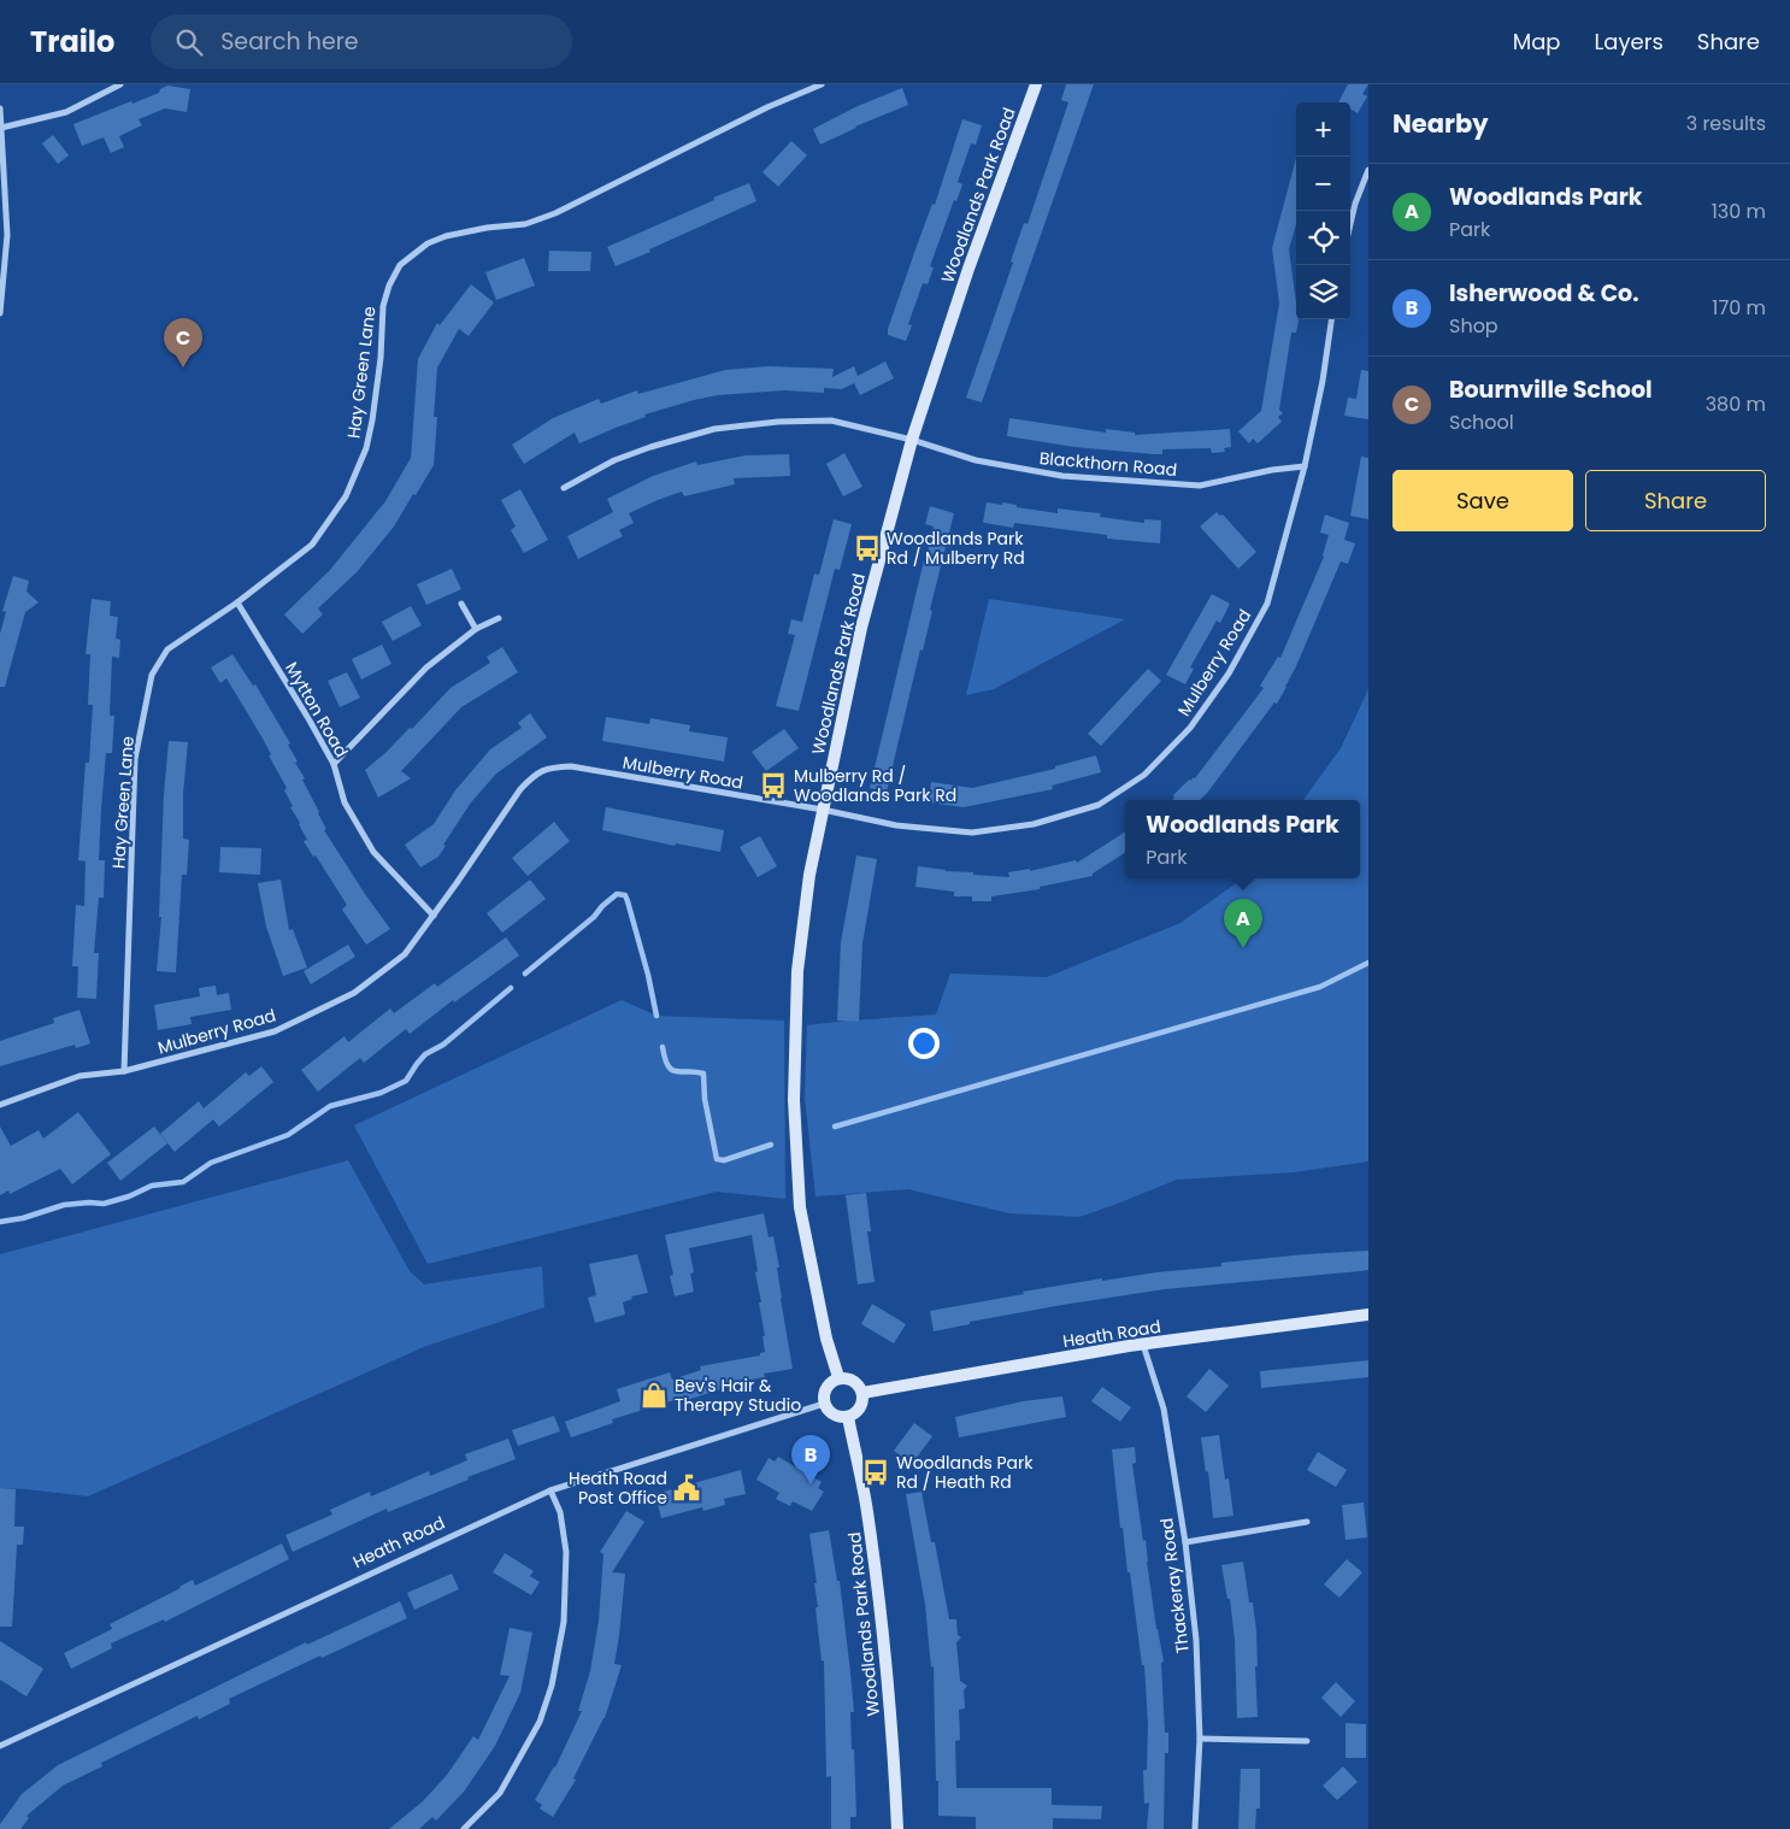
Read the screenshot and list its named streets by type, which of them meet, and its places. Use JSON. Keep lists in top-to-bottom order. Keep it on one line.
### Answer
{"streets":{"street":["Woodlands Park Road","Hay Green Lane","Blackthorn Road","Mulberry Road","Mytton Road","Heath Road","Thackeray Road"]},"crossings":[["Woodlands Park Road","Blackthorn Road"],["Woodlands Park Road","Mulberry Road"],["Woodlands Park Road","Heath Road"],["Hay Green Lane","Mulberry Road"],["Hay Green Lane","Mytton Road"],["Blackthorn Road","Mulberry Road"],["Mulberry Road","Mytton Road"],["Heath Road","Thackeray Road"]],"places":{"bus stop":["Woodlands Park Rd / Mulberry Rd","Mulberry Rd / Woodlands Park Rd","Woodlands Park Rd / Heath Rd"],"shop":["Bev's Hair & Therapy Studio"],"public building":["Heath Road Post Office"]},"page":{"header":"Trailo","search":"Search here","nav":["Map","Layers","Share"],"heading":["Nearby","3 results"],"map_buttons":["+","−"],"list":[{"mark":"A","name":"Woodlands Park","note":"Park","value":"130 m"},{"mark":"B","name":"Isherwood & Co.","note":"Shop","value":"170 m"},{"mark":"C","name":"Bournville School","note":"School","value":"380 m"}],"pins":["C","A","B"],"buttons":["Save","Share"],"popup":["Woodlands Park","Park"]}}
